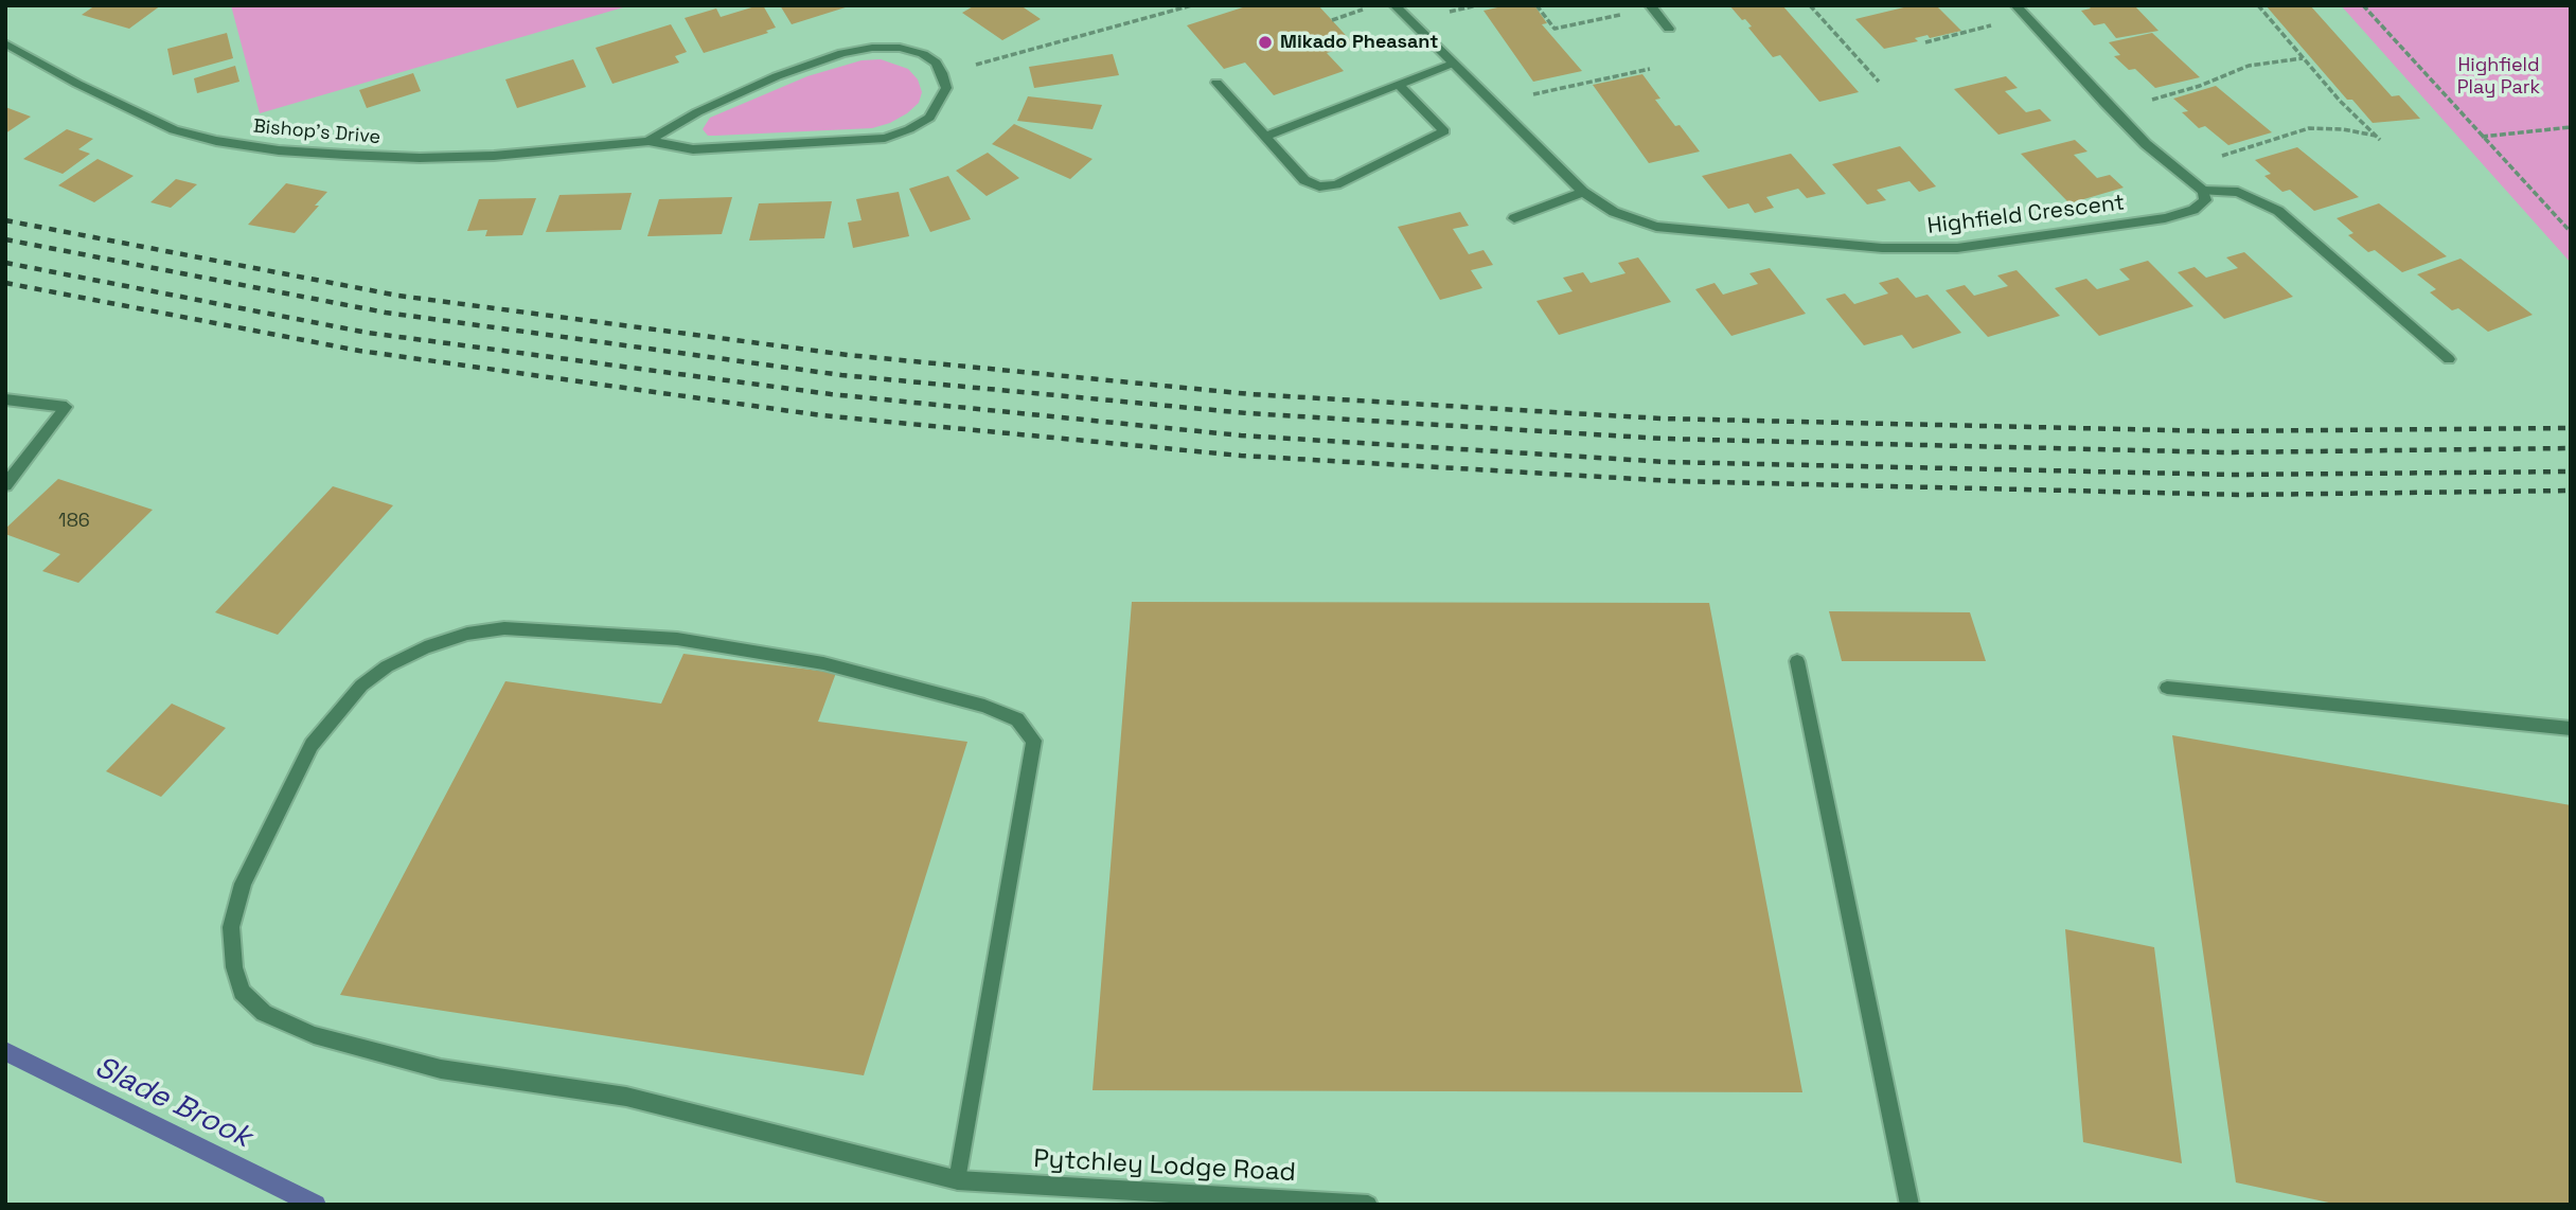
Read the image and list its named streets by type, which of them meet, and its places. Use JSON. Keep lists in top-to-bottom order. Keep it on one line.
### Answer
{"streets":{"street":["Bishop's Drive","Highfield Crescent","Pytchley Lodge Road"]},"water":["Slade Brook"],"parks":["Highfield Play Park"],"places":["Mikado Pheasant"],"house_numbers":["186"]}
